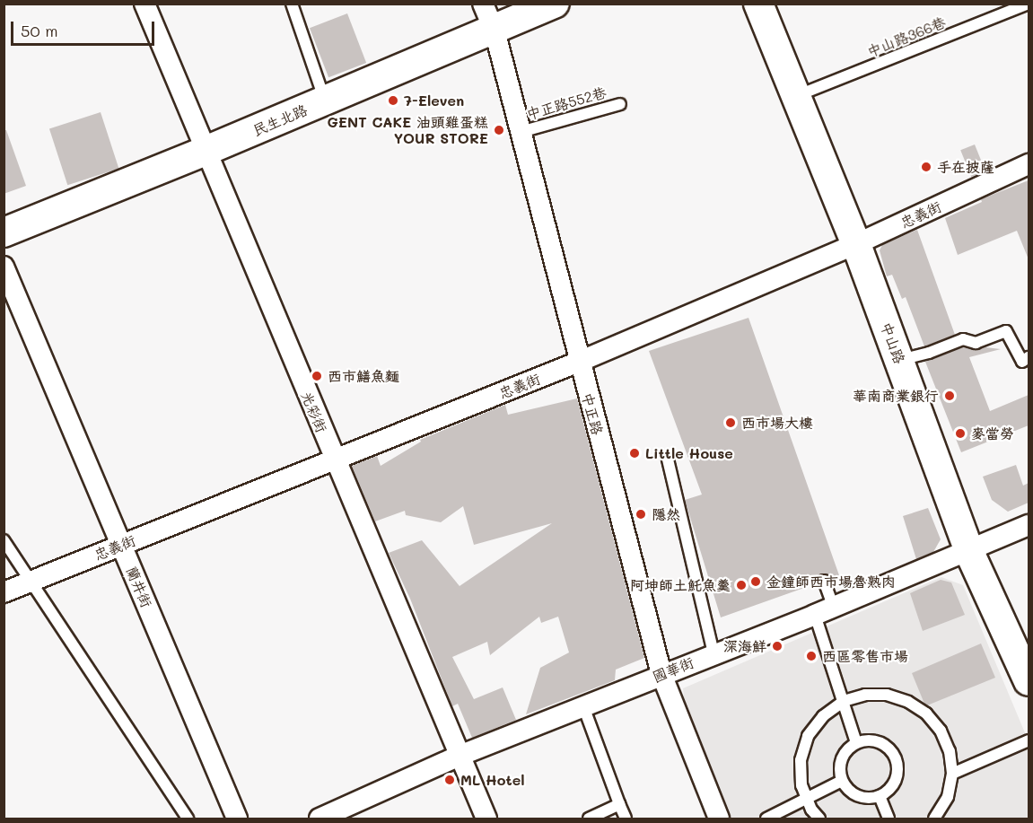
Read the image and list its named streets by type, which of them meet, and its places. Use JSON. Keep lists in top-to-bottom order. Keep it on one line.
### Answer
{"streets":{"street":["民生北路","忠義街","中山路","光彩街","中正路","蘭井街","國華街"],"lane":["中山路366巷","中正路552巷"]},"crossings":[["中山路366巷","中山路"],["中正路552巷","中正路"],["民生北路","光彩街"],["民生北路","中正路"],["忠義街","中山路"],["忠義街","光彩街"],["忠義街","中正路"],["忠義街","蘭井街"],["中山路","國華街"],["光彩街","國華街"],["中正路","國華街"]],"places":["7-Eleven","GENT CAKE 油頭雞蛋糕 YOUR STORE","手在披薩","西市鱔魚麵","華南商業銀行","西市場大樓","麥當勞","Little House","隱然","金鐘師西市場魯熟肉","阿坤師土魠魚羹","深海鮮","西區零售市場","ML Hotel"],"scale_bar":"50 m"}
